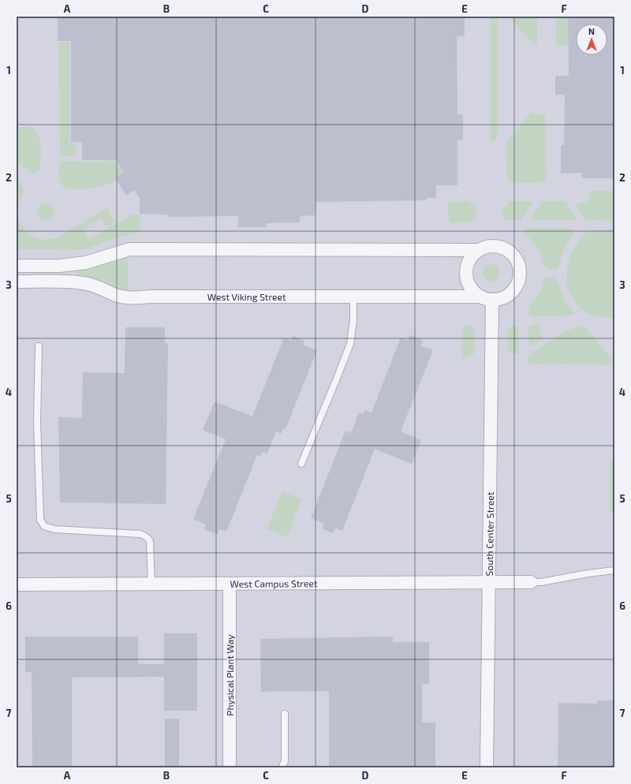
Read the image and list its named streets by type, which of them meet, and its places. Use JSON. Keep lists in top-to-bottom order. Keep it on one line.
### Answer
{"streets":{"street":["West Viking Street","South Center Street","West Campus Street","Physical Plant Way"]},"crossings":[["West Viking Street","South Center Street"],["South Center Street","West Campus Street"],["West Campus Street","Physical Plant Way"]],"north":"top","grid":{"columns":["A","B","C","D","E","F"],"rows":["1","2","3","4","5","6","7"]}}
